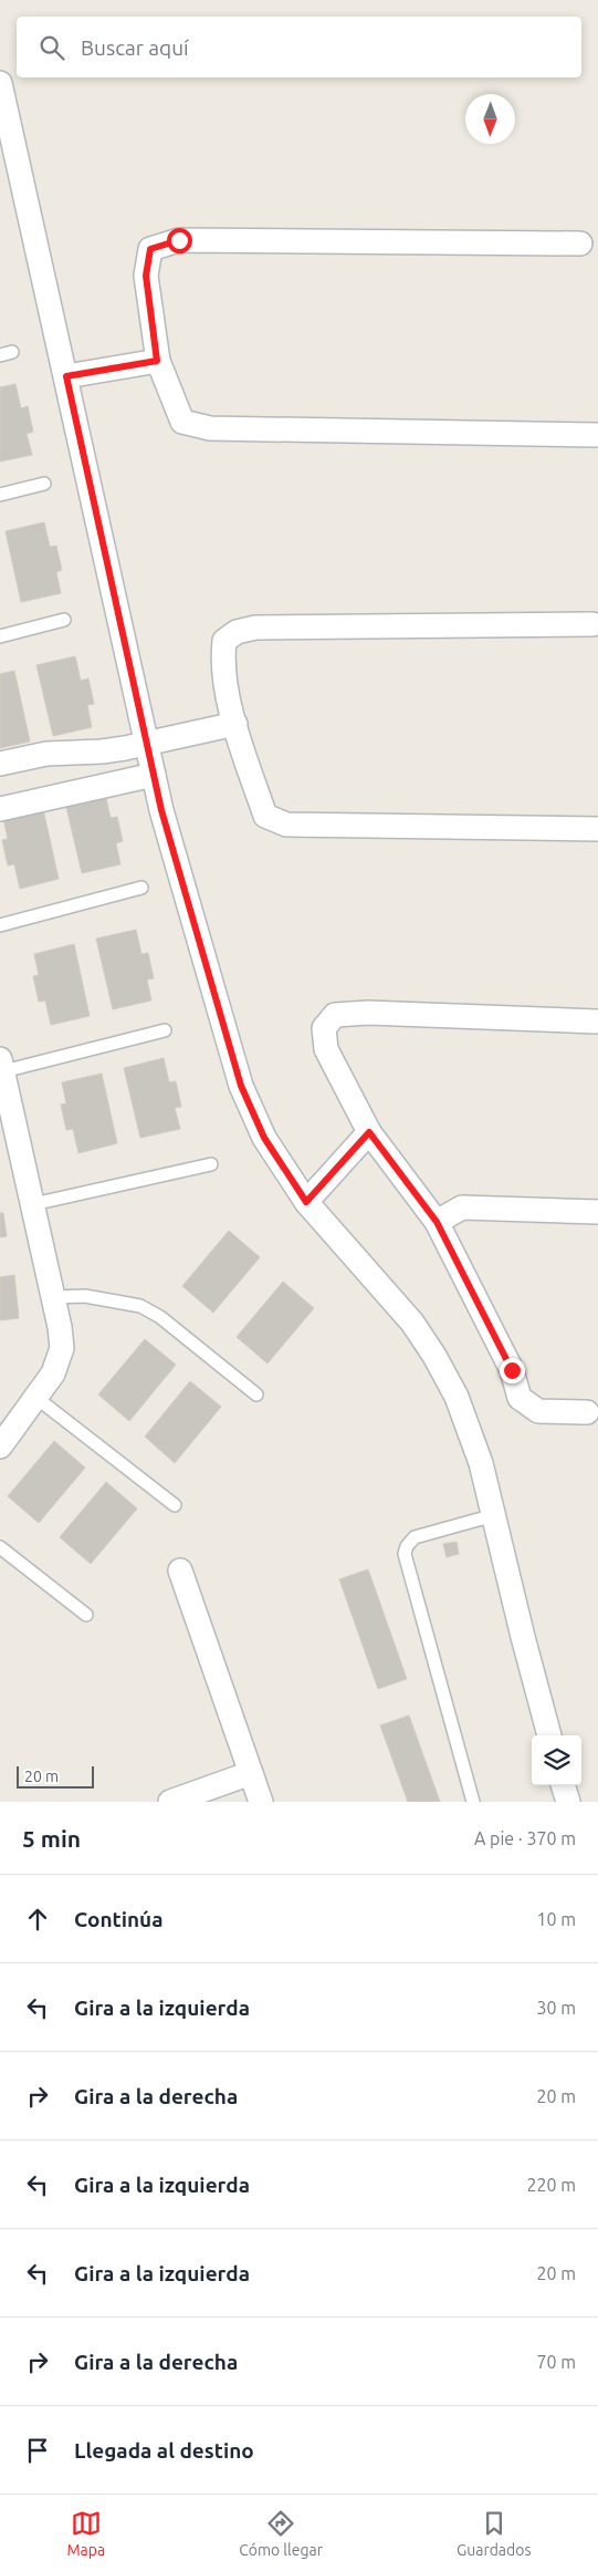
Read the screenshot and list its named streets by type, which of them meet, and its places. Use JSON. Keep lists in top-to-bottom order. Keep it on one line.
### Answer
{"scale_bar":"20 m","north":"bottom","page":{"search":"Buscar aquí","scale":"20 m","heading":["5 min","A pie · 370 m"],"list":[["Continúa","10 m"],["Gira a la izquierda","30 m"],["Gira a la derecha","20 m"],["Gira a la izquierda","220 m"],["Gira a la izquierda","20 m"],["Gira a la derecha","70 m"],"Llegada al destino"],"nav":["Mapa","Cómo llegar","Guardados"]}}
